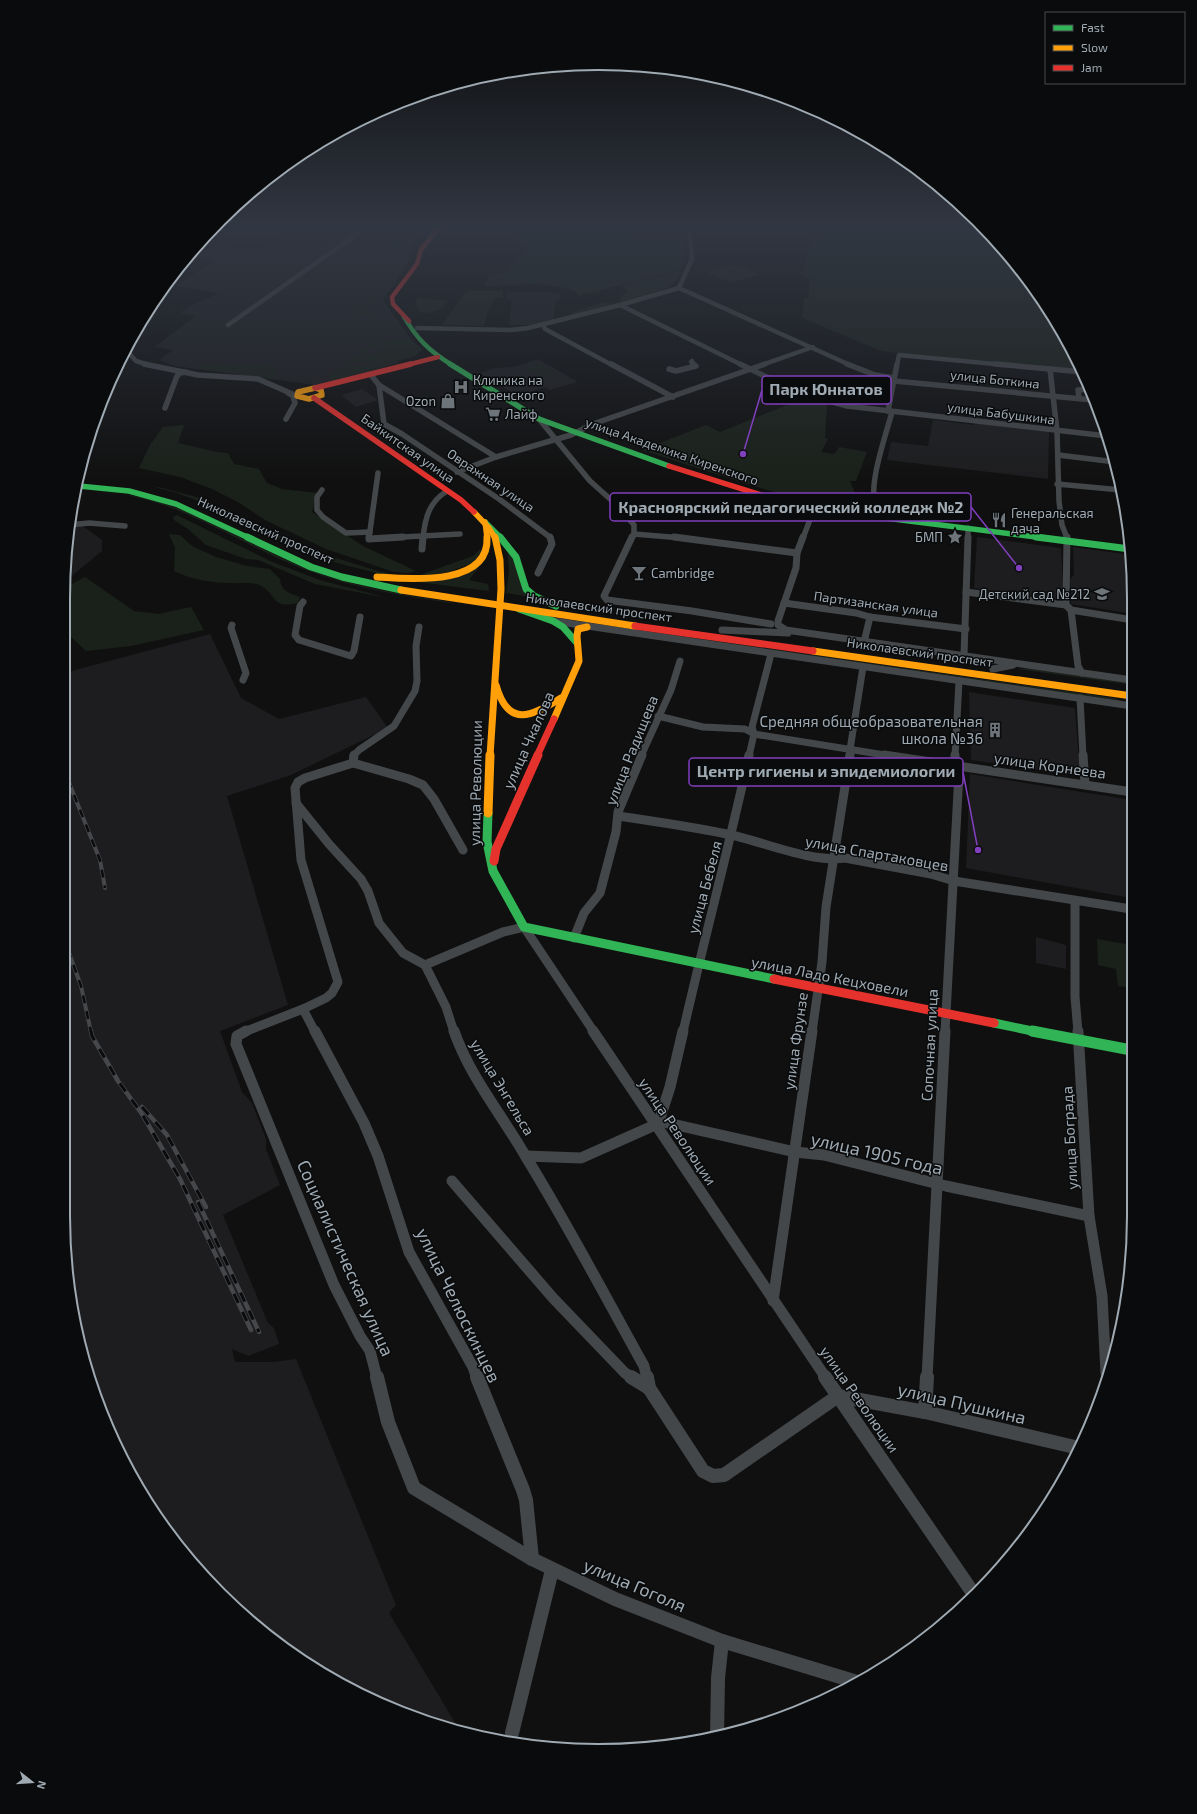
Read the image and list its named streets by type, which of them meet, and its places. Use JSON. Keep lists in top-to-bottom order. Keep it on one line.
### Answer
{"streets":{"main road":["Байкитская улица","улица Академика Киренского","Николаевский проспект","улица Чкалова","улица Революции","улица Ладо Кецховели"],"street":["улица Боткина","улица Бабушкина","Овражная улица","Партизанская улица","улица Радищева","улица Корнеева","улица Спартаковцев","улица Бебеля","улица Фрунзе","Сопочная улица","улица Энгельса","улица Бограда","улица 1905 года","Социалистическая улица","улица Челюскинцев","улица Пушкина","улица Гоголя"]},"crossings":[["Байкитская улица","улица Революции"],["улица Чкалова","улица Революции"],["улица Радищева","улица Корнеева"],["улица Радищева","улица Спартаковцев"],["улица Радищева","улица Ладо Кецховели"],["улица Корнеева","улица Бебеля"],["улица Корнеева","улица Фрунзе"],["улица Корнеева","Сопочная улица"],["улица Революции","улица Бебеля"],["улица Революции","улица Ладо Кецховели"],["улица Революции","улица Фрунзе"],["улица Революции","улица Энгельса"],["улица Революции","улица 1905 года"],["улица Революции","улица Пушкина"],["улица Спартаковцев","улица Бебеля"],["улица Спартаковцев","улица Фрунзе"],["улица Спартаковцев","Сопочная улица"],["улица Спартаковцев","улица Бограда"],["улица Бебеля","улица Ладо Кецховели"],["улица Бебеля","улица 1905 года"],["улица Ладо Кецховели","улица Фрунзе"],["улица Ладо Кецховели","Сопочная улица"],["улица Ладо Кецховели","улица Бограда"],["улица Фрунзе","улица 1905 года"],["Сопочная улица","улица 1905 года"],["Сопочная улица","улица Пушкина"],["улица Энгельса","улица Пушкина"],["улица Бограда","улица 1905 года"],["Социалистическая улица","улица Челюскинцев"],["Социалистическая улица","улица Гоголя"],["улица Челюскинцев","улица Гоголя"]],"places":{"hospital":["Клиника на Киренского"],"shop":["Ozon"],"supermarket":["Лайф"],"other":["Парк Юннатов","Красноярский педагогический колледж №2","Центр гигиены и эпидемиологии"],"restaurant":["Генеральская дача"],"place":["БМП"],"bar":["Cambridge"],"school or university":["Детский сад №212"],"building":["Средняя общеобразовательная школа №36"]},"legend":["Fast","Slow","Jam"],"north":"right"}
